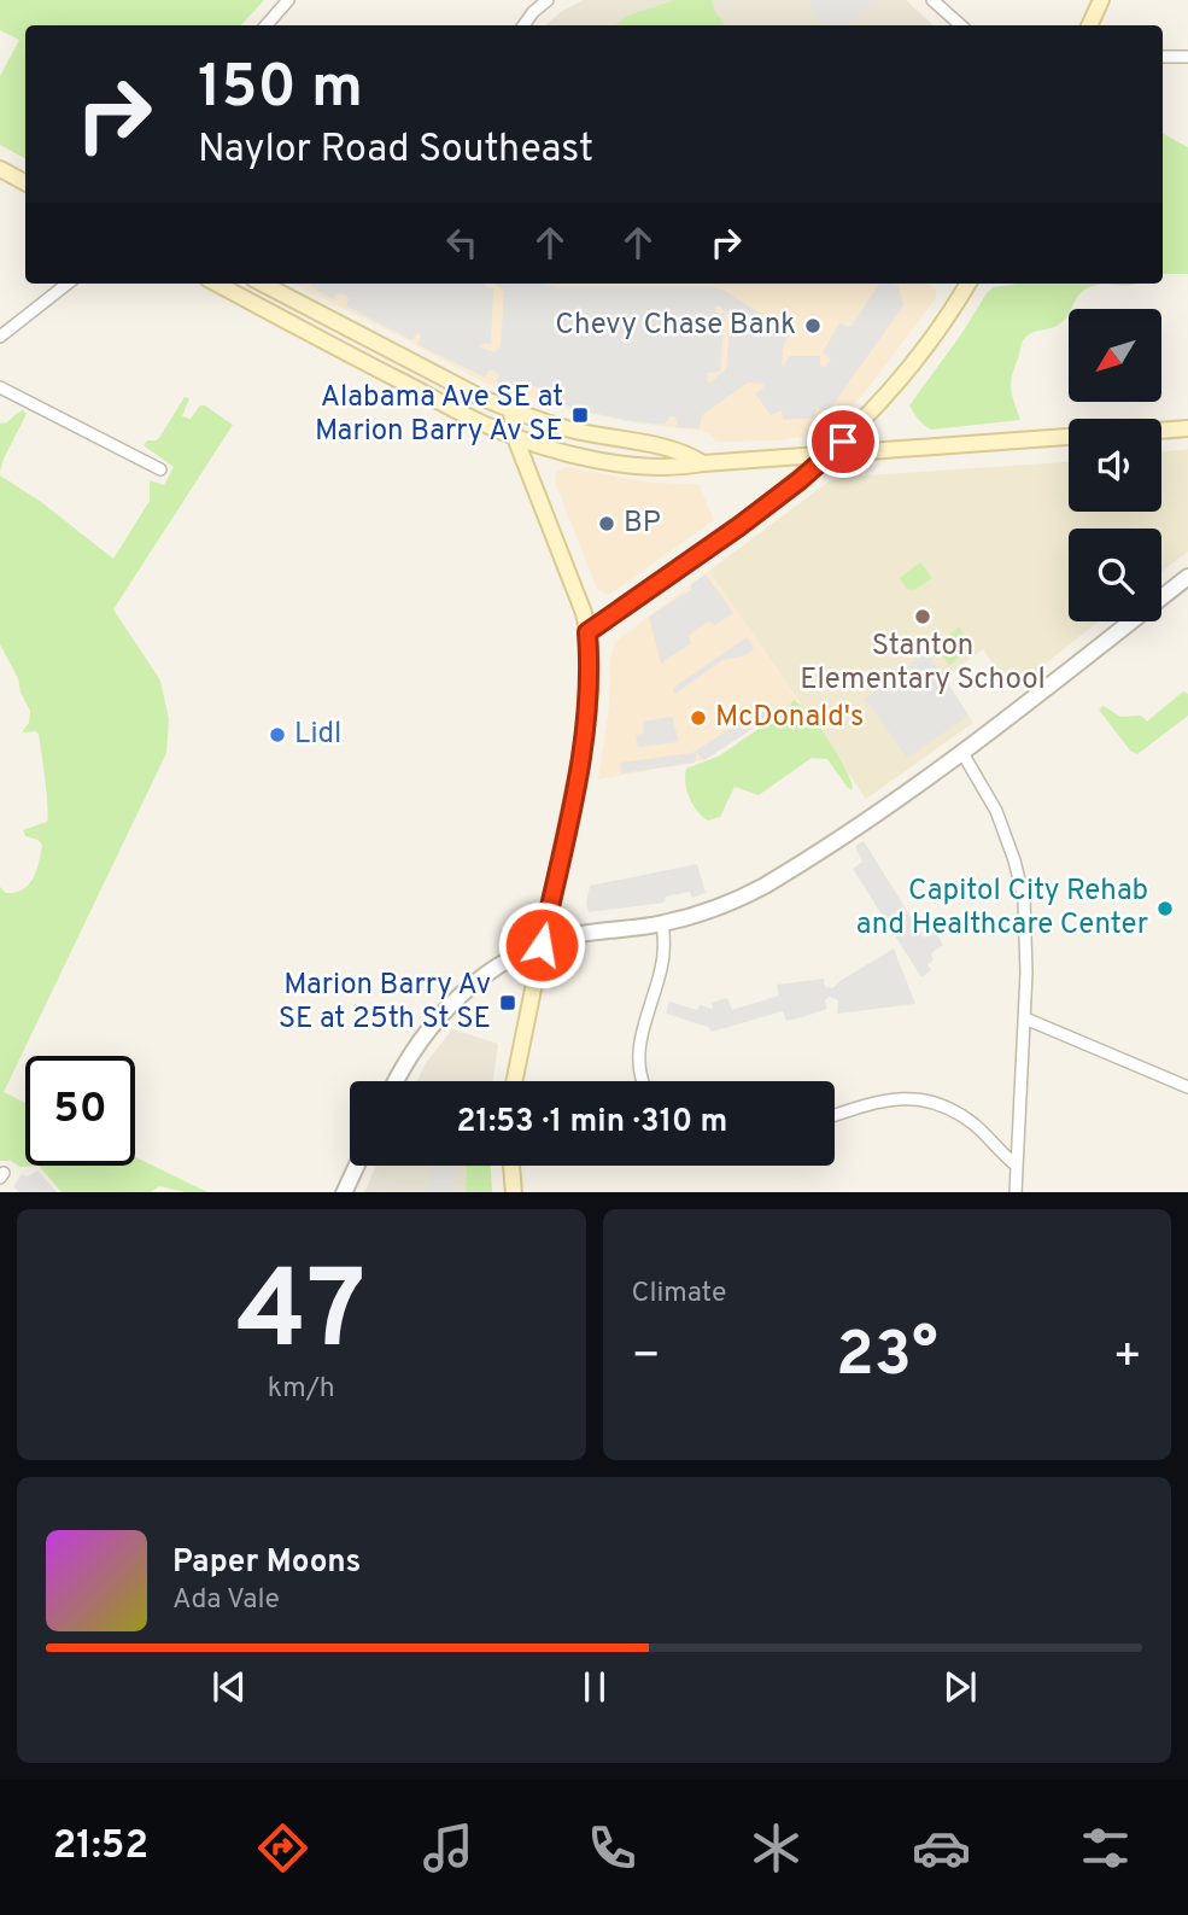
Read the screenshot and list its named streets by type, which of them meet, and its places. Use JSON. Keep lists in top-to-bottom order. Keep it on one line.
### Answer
{"places":{"other":["Chevy Chase Bank","BP","Stanton Elementary School","McDonald's","Lidl","Capitol City Rehab and Healthcare Center"],"transit":["Alabama Ave SE at Marion Barry Av SE","Marion Barry Av SE at 25th St SE"]},"north":"bottom left","page":{"turn":["150 m","Naylor Road Southeast"],"limit":"50","trip":"21:53 · 1 min · 310 m","tile":[["47","km/h"],"Climate"],"heat":["−","23°","+"],"song":["Paper Moons","Ada Vale"],"tabs":"21:52"}}
